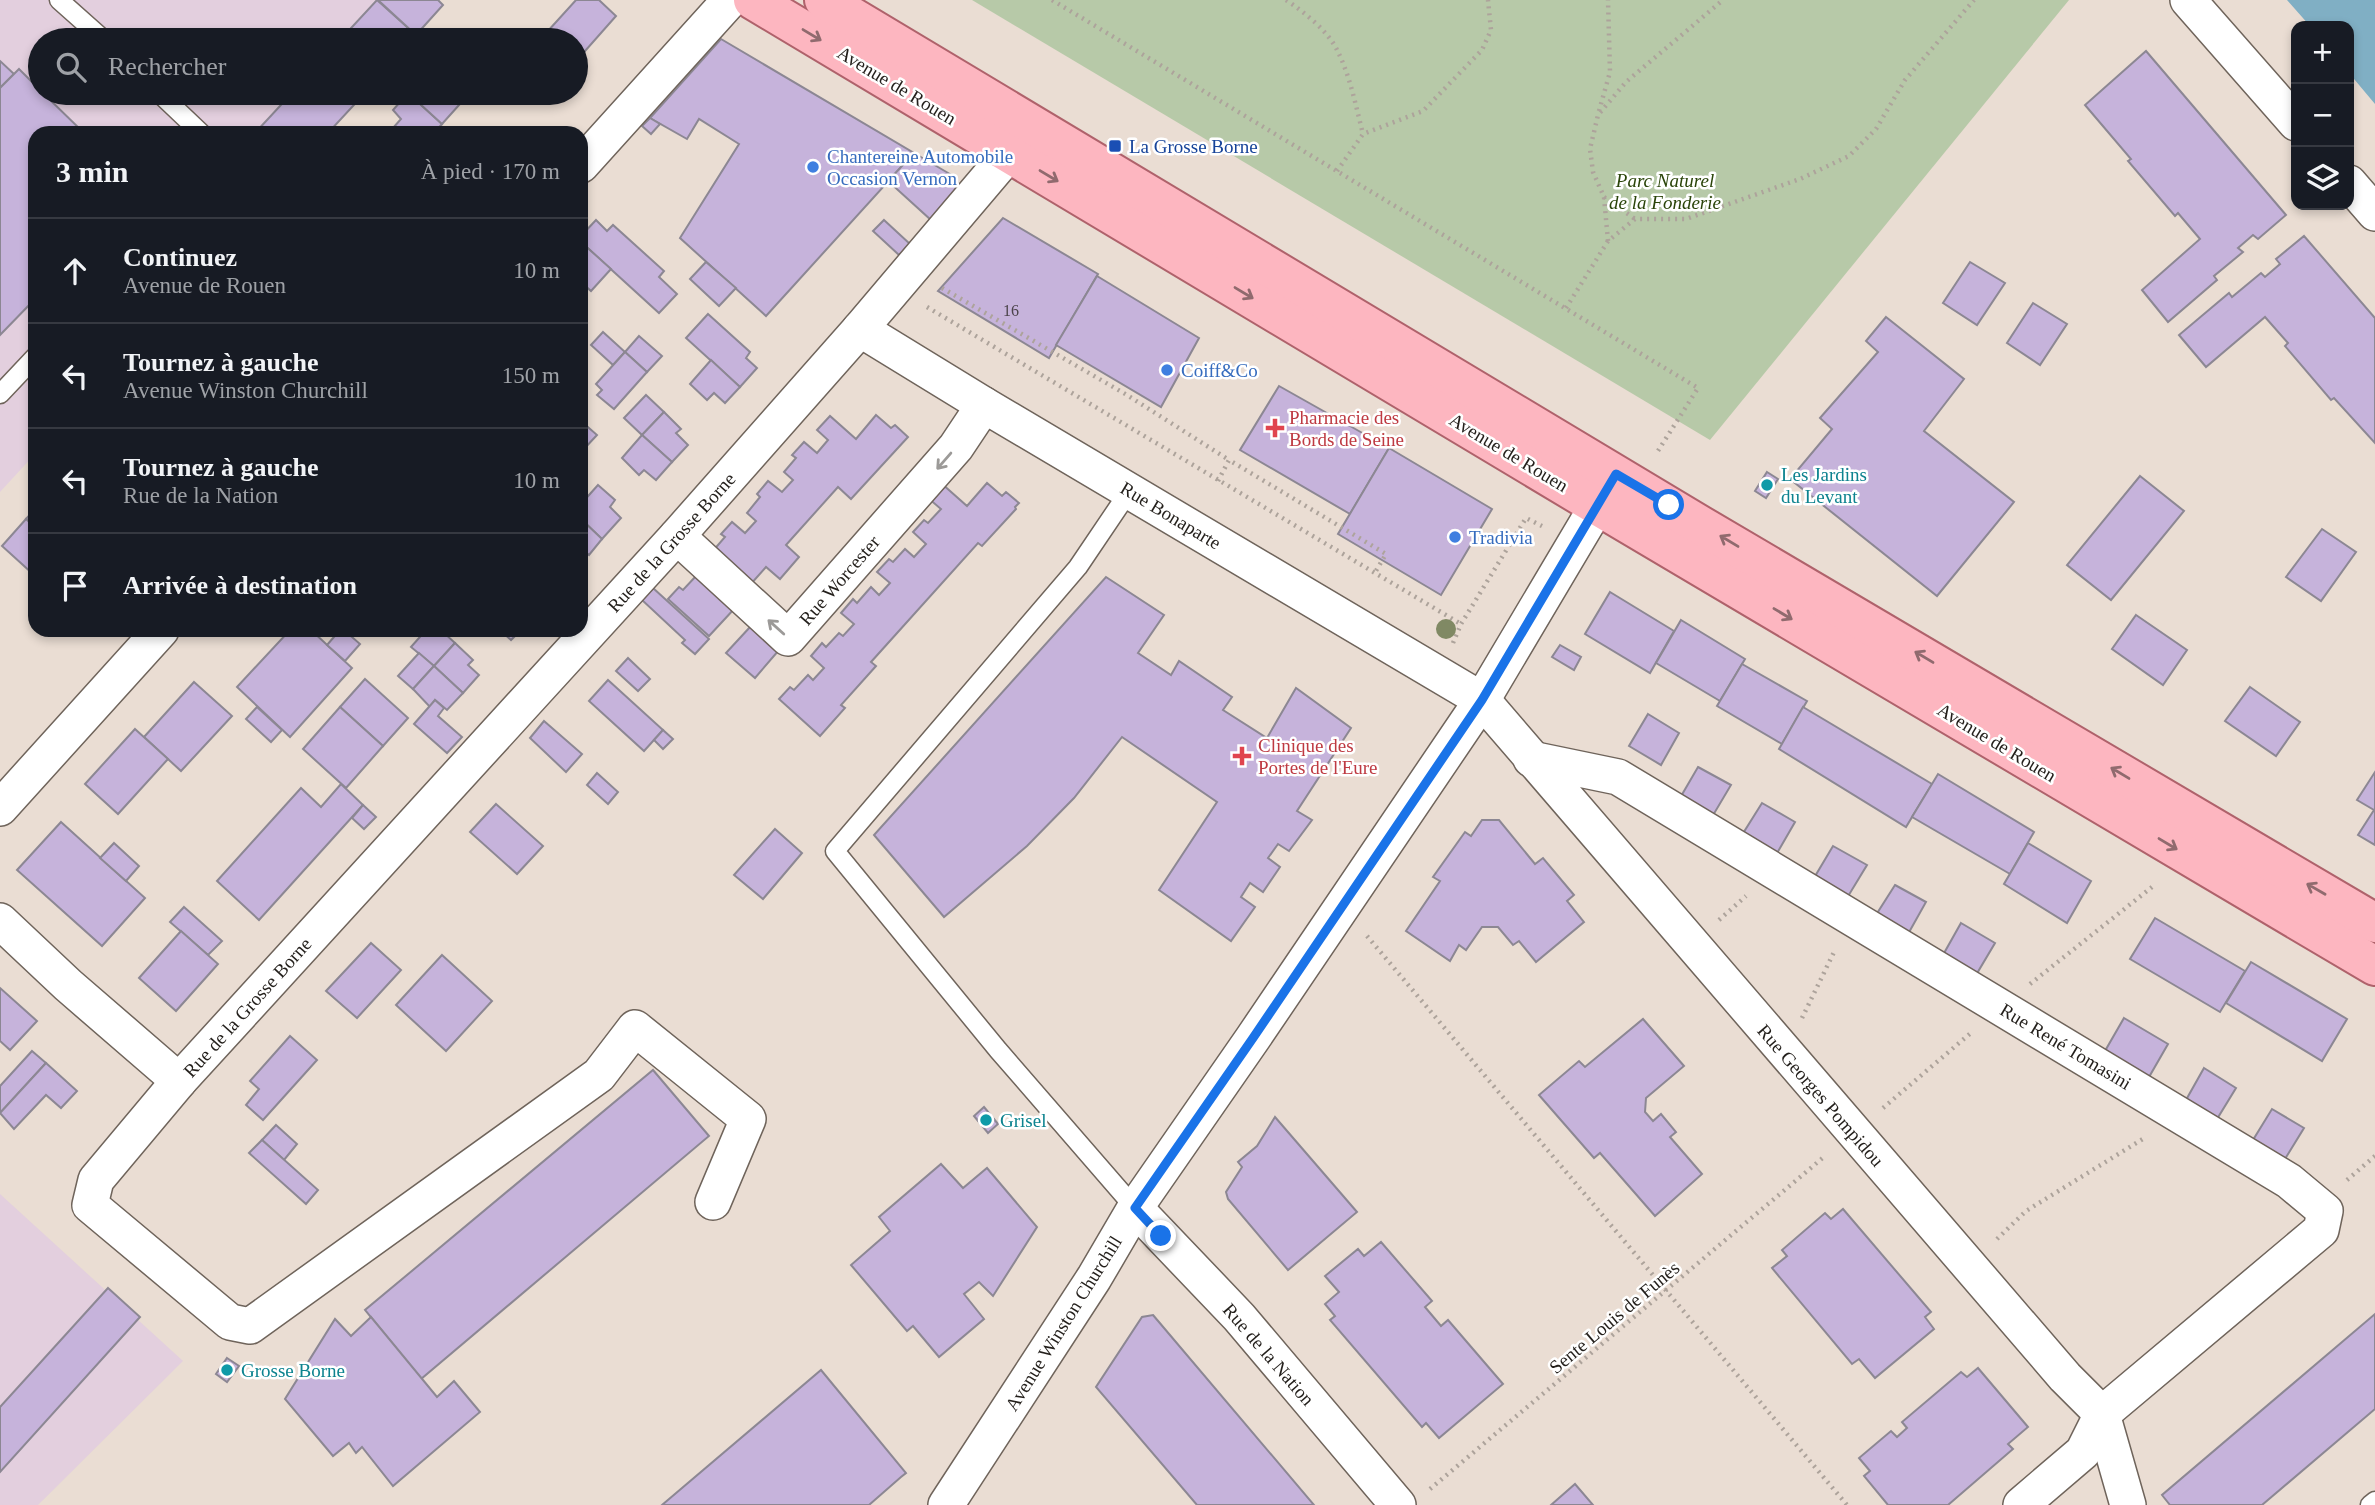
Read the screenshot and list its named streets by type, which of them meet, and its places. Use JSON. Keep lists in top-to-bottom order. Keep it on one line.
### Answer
{"streets":{"main road":["Avenue de Rouen"],"street":["Rue Bonaparte","Rue de la Grosse Borne","Rue Worcester","Rue René Tomasini","Rue Georges Pompidou","Avenue Winston Churchill","Rue de la Nation"],"path":["Sente Louis de Funès"]},"crossings":[["Avenue de Rouen","Rue de la Grosse Borne"],["Avenue de Rouen","Avenue Winston Churchill"],["Rue Bonaparte","Rue de la Grosse Borne"],["Rue Bonaparte","Rue Worcester"],["Rue Bonaparte","Rue Georges Pompidou"],["Rue Bonaparte","Avenue Winston Churchill"],["Rue de la Grosse Borne","Rue Worcester"],["Rue René Tomasini","Rue Georges Pompidou"],["Rue Georges Pompidou","Avenue Winston Churchill"],["Sente Louis de Funès","Rue de la Nation"],["Avenue Winston Churchill","Rue de la Nation"]],"parks":["Parc Naturel de la Fonderie"],"places":{"transit":["La Grosse Borne"],"other":["Chantereine Automobile Occasion Vernon","Coiff&Co","Les Jardins du Levant","Tradivia","Grisel","Grosse Borne"],"health":["Pharmacie des Bords de Seine","Clinique des Portes de l'Eure"]},"house_numbers":["16"],"page":{"map_buttons":["+","−"],"search":"Rechercher","heading":["3 min","À pied · 170 m"],"list":[["Continuez","Avenue de Rouen","10 m"],["Tournez à gauche","Avenue Winston Churchill","150 m"],["Tournez à gauche","Rue de la Nation","10 m"],"Arrivée à destination"]}}
